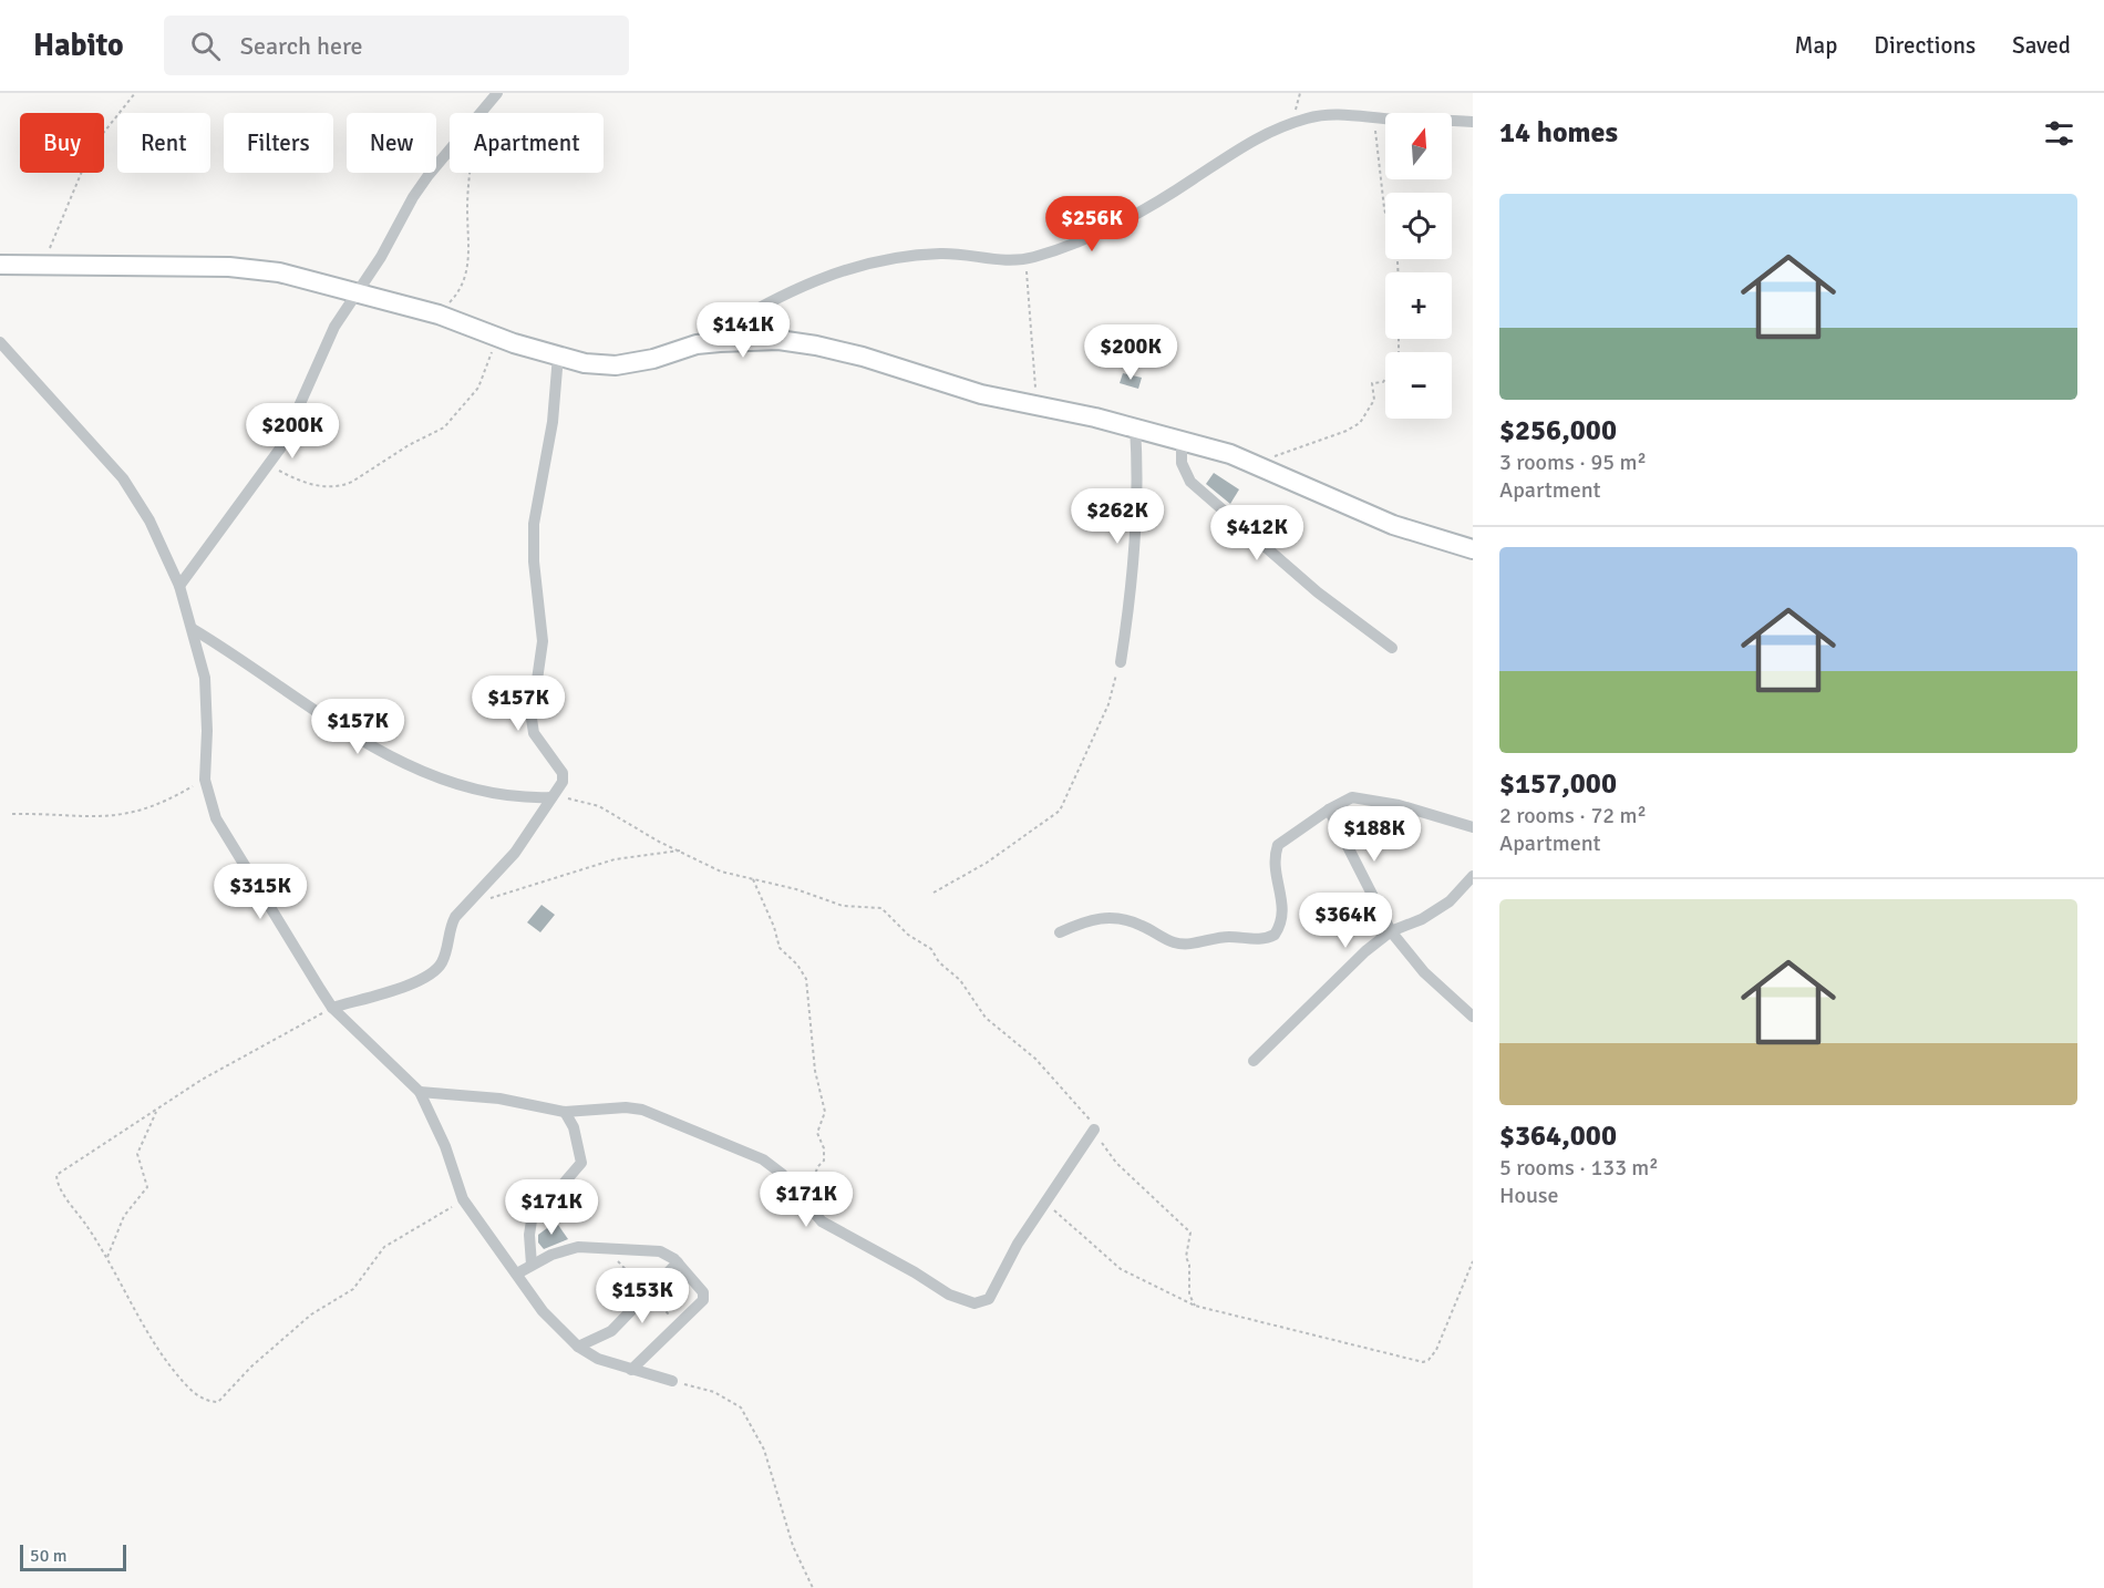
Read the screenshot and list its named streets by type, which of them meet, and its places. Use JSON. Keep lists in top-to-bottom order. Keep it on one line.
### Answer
{"scale_bar":"50 m","north":"top","page":{"header":"Habito","search":"Search here","nav":["Map","Directions","Saved"],"heading":"14 homes","map_buttons":["+","−"],"chip":["Buy","Rent","Filters","New","Apartment"],"list":[{"name":"$256,000","note":"3 rooms · 95 m² · Apartment"},{"name":"$157,000","note":"2 rooms · 72 m² · Apartment"},{"name":"$364,000","note":"5 rooms · 133 m² · House"}],"price":["$256K","$141K","$200K","$200K","$262K","$412K","$157K","$157K","$188K","$315K","$364K","$171K","$171K","$153K"],"scale":"50 m"}}
